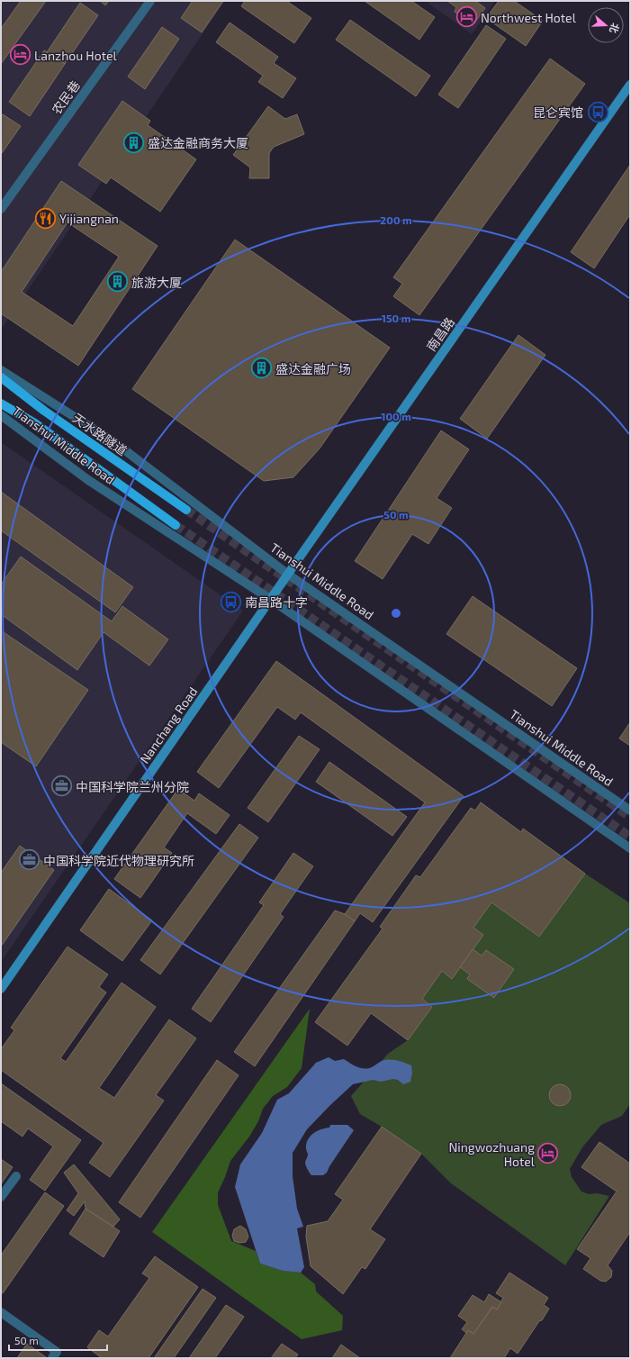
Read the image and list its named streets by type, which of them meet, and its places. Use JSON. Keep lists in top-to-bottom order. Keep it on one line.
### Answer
{"streets":{"main road":["南昌路","天水路隧道","Nanchang Road"],"street":["农民巷","Tianshui Middle Road"]},"crossings":[["南昌路","Tianshui Middle Road"],["南昌路","Nanchang Road"],["Tianshui Middle Road","Nanchang Road"]],"places":{"hotel":["Northwest Hotel","Lanzhou Hotel","Ningwozhuang Hotel"],"bus stop":["昆仑宾馆","南昌路十字"],"building":["盛达金融商务大厦","旅游大厦","盛达金融广场"],"restaurant":["Yijiangnan"],"office":["中国科学院兰州分院","中国科学院近代物理研究所"]},"scale_bar":"50 m","north":"right","rings":["200 m","150 m","100 m","50 m"]}
